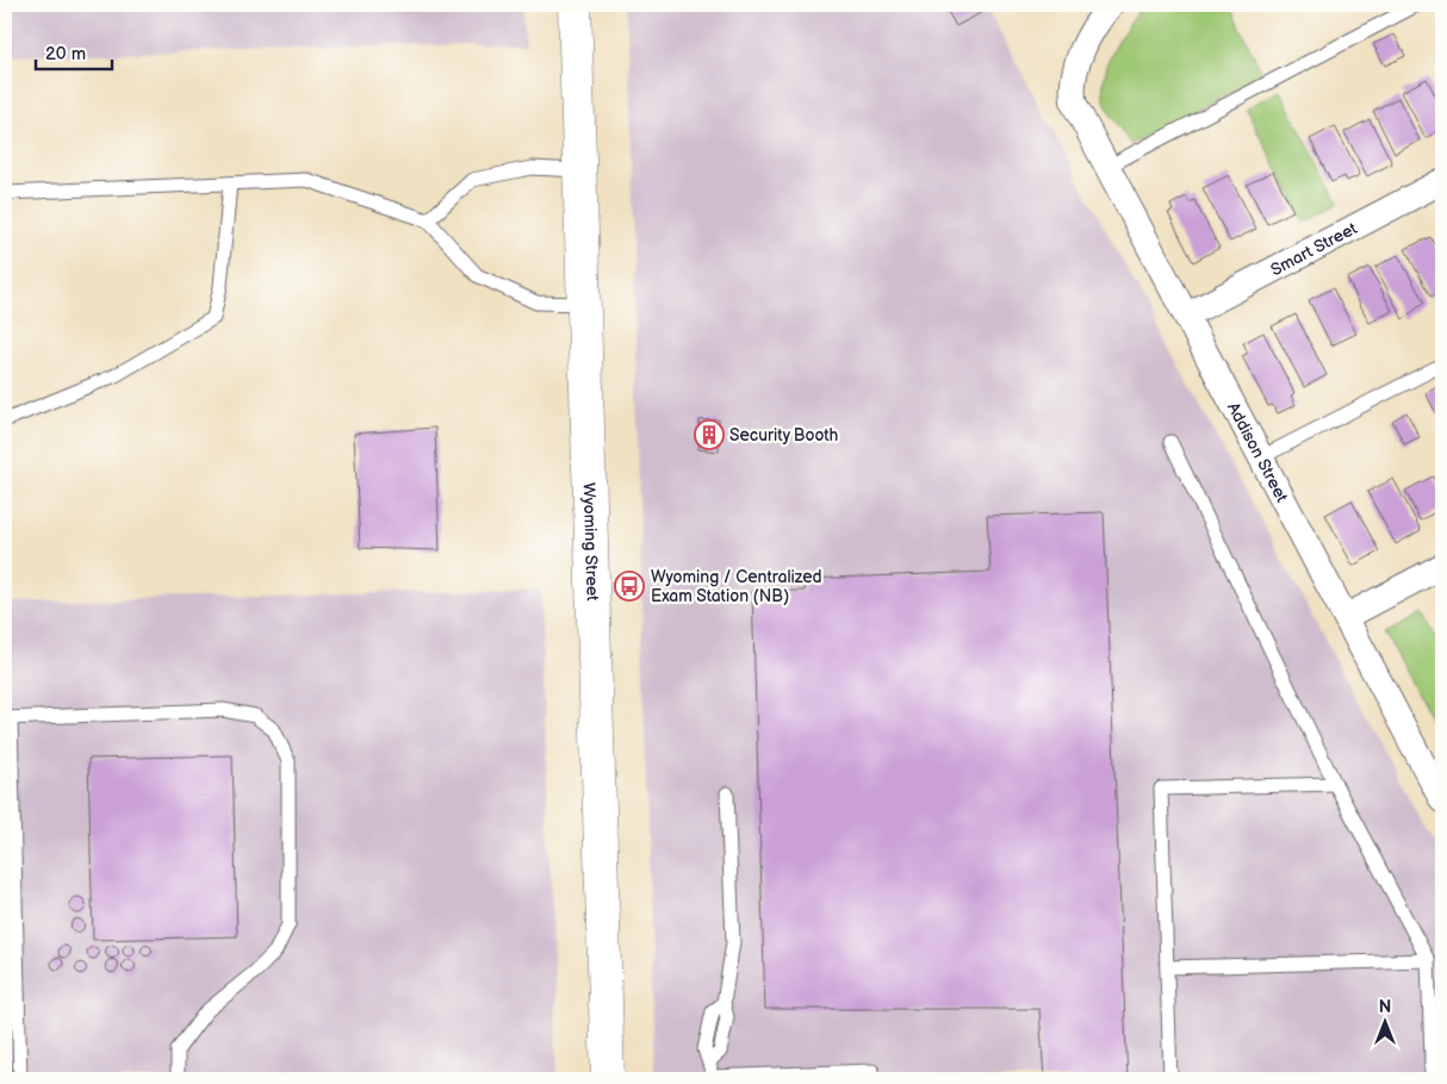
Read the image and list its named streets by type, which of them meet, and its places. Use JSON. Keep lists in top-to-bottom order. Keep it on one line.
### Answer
{"streets":{"street":["Smart Street","Addison Street","Wyoming Street"]},"crossings":[["Smart Street","Addison Street"]],"places":{"building":["Security Booth"],"bus stop":["Wyoming / Centralized Exam Station (NB)"]},"scale_bar":"20 m","north":"top"}
